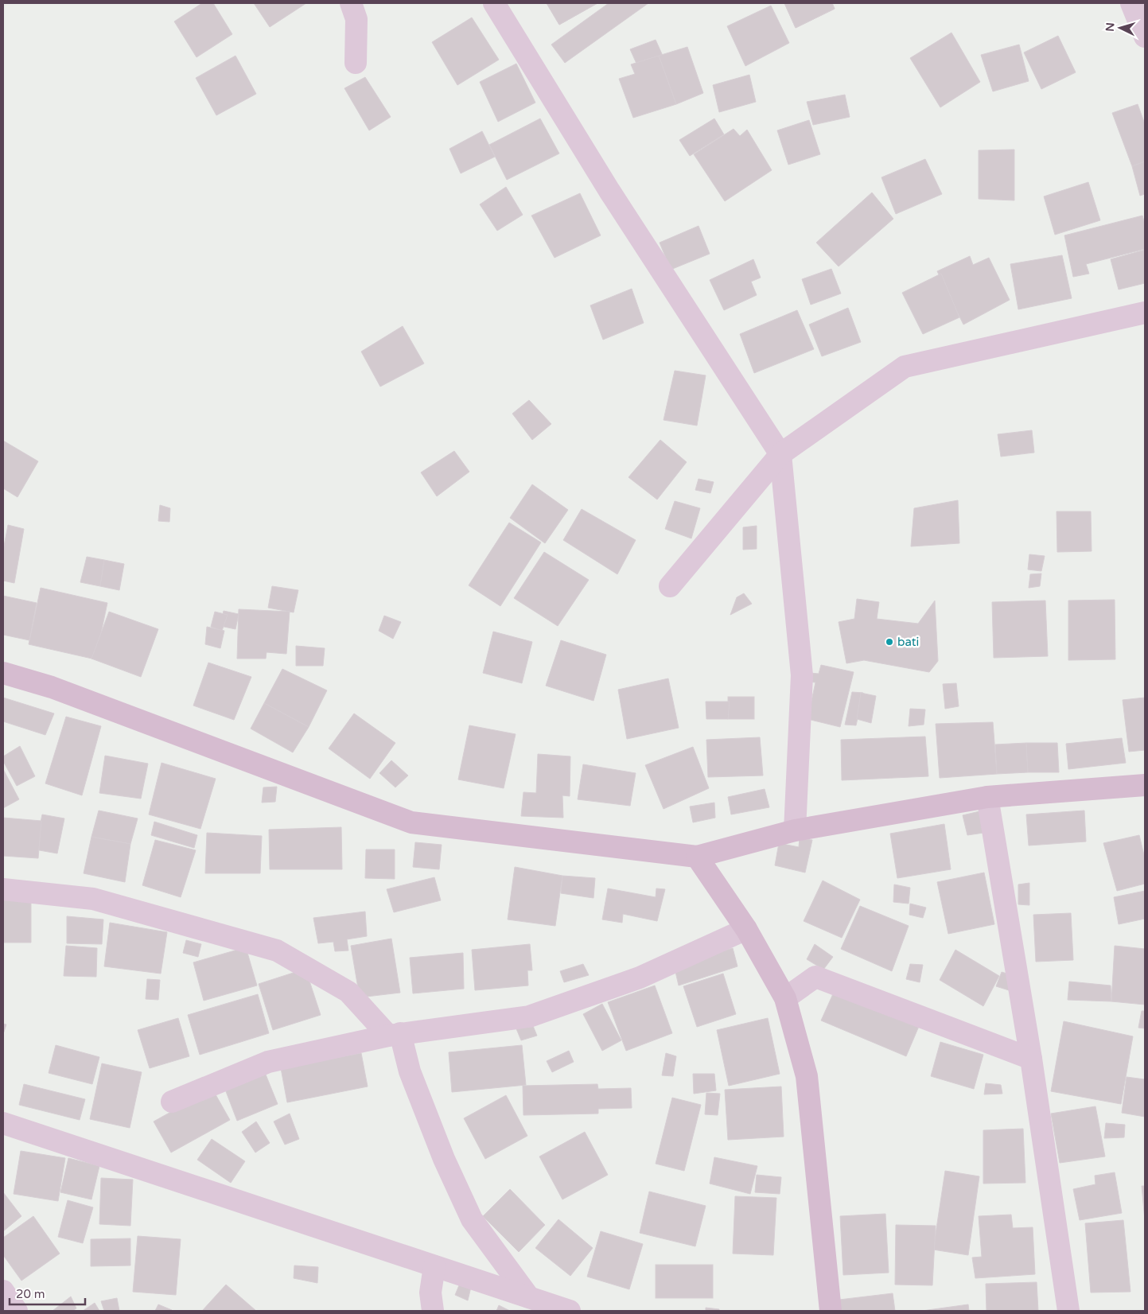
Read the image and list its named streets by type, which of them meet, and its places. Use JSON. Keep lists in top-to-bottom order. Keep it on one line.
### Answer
{"places":["bati"],"scale_bar":"20 m","north":"left"}
